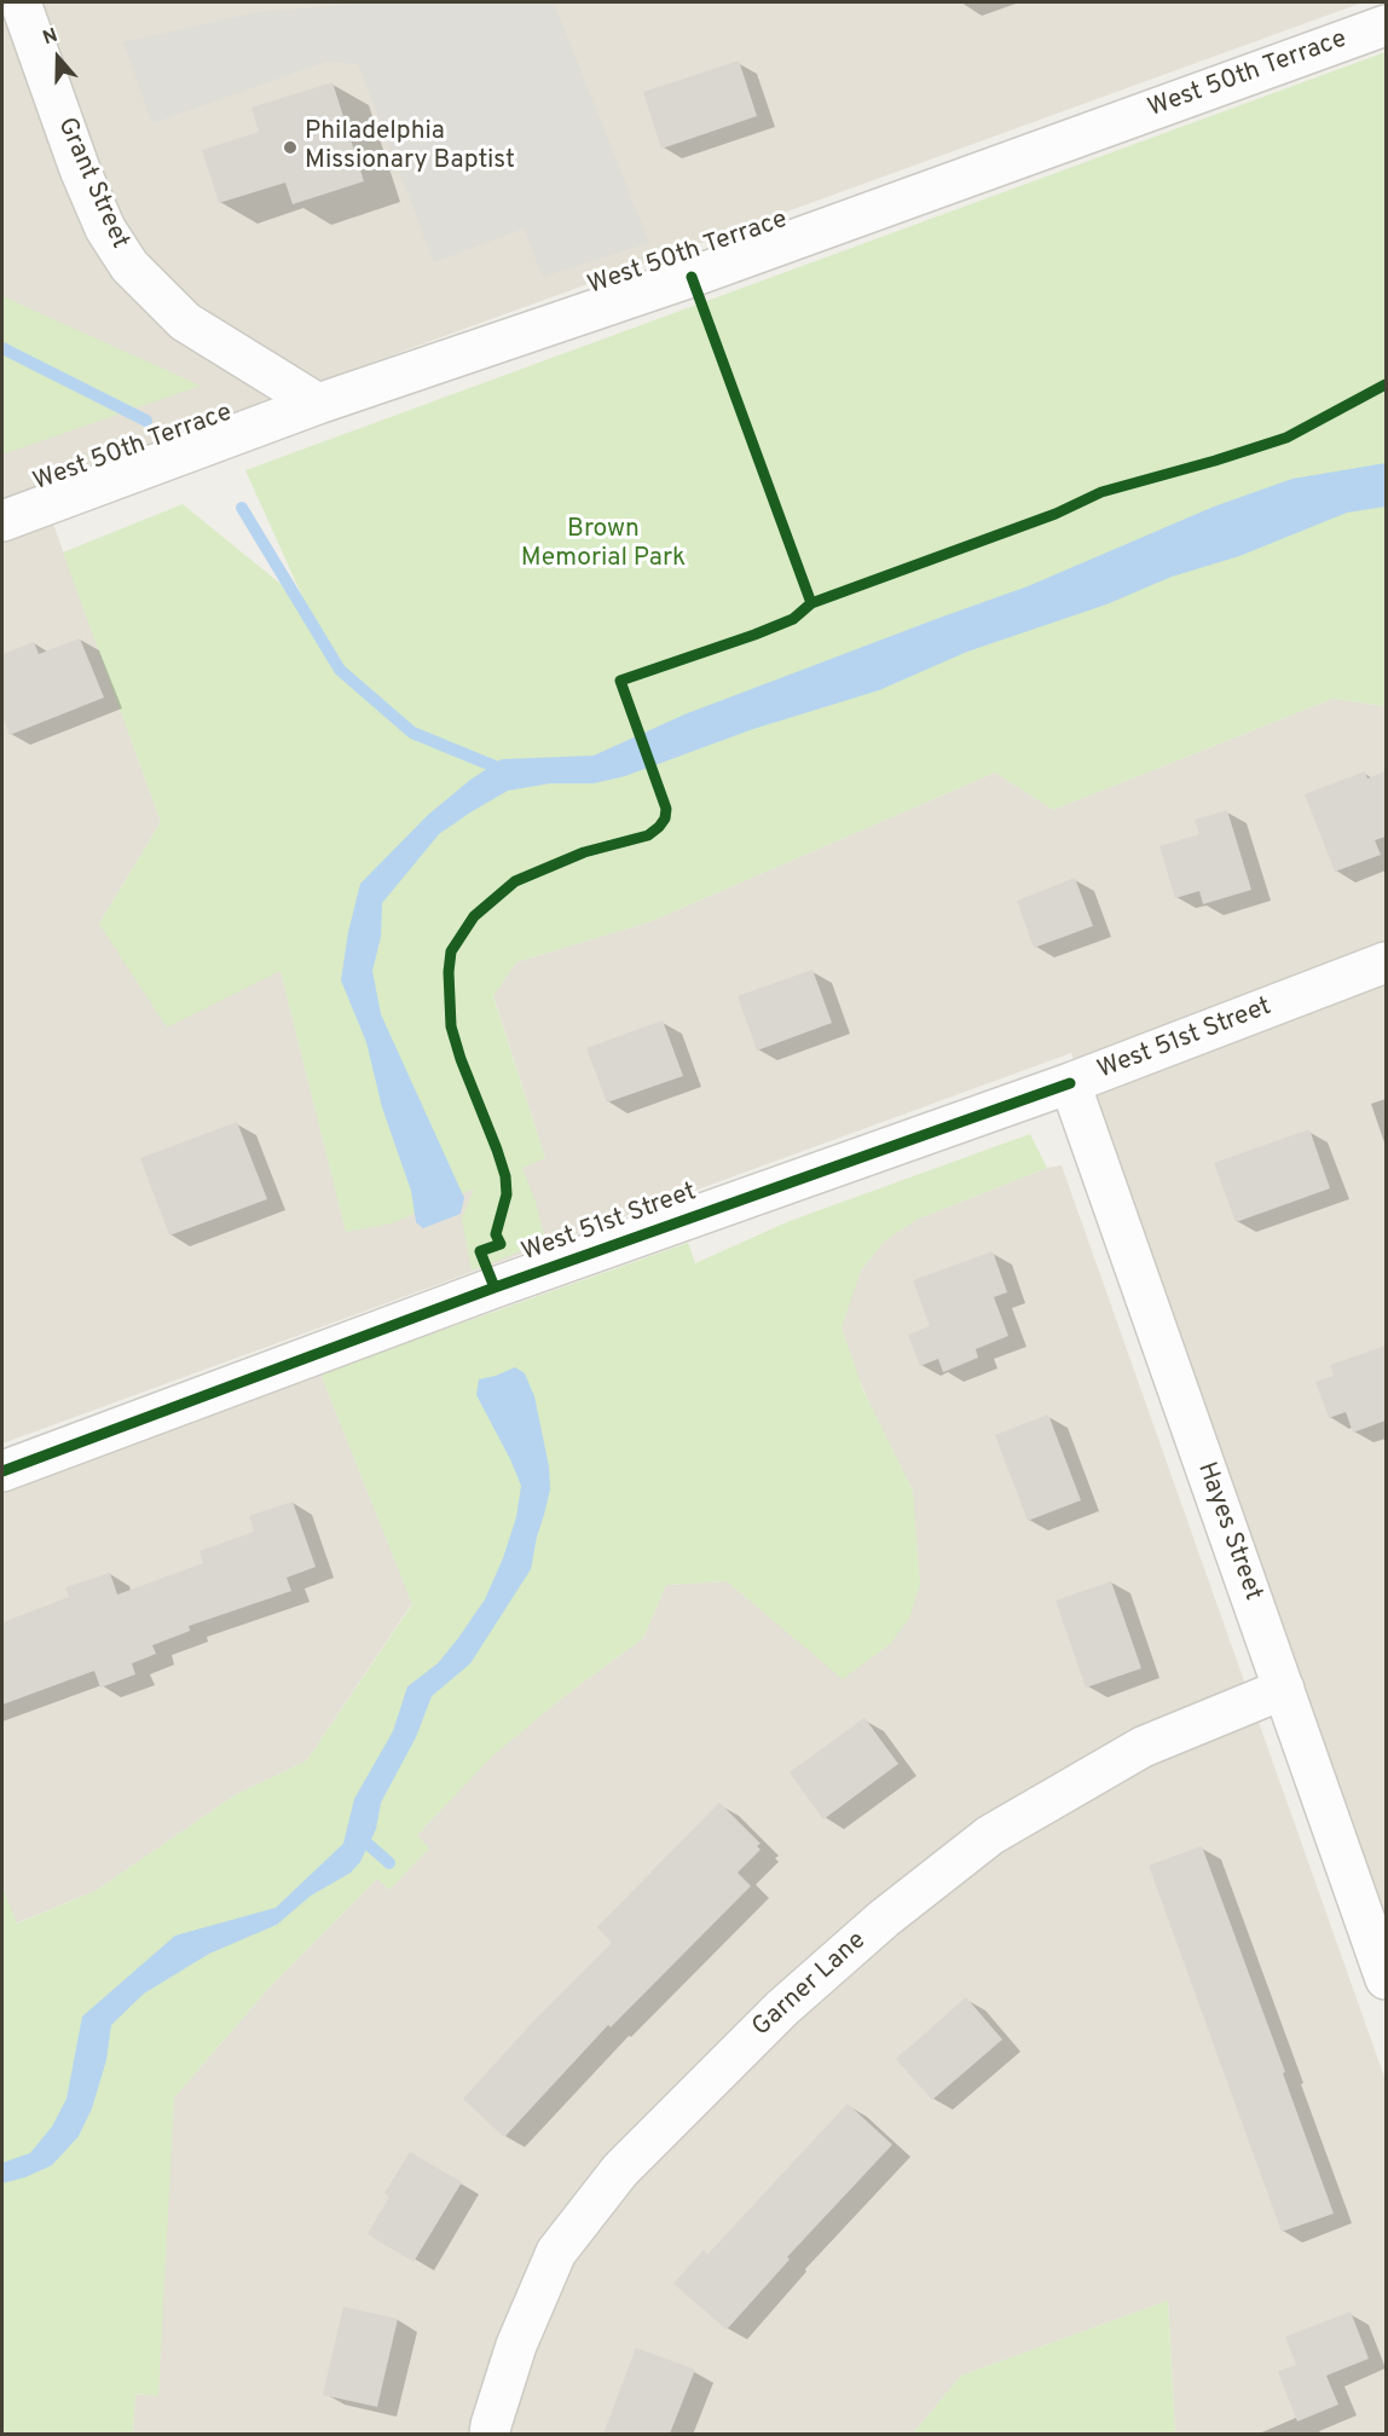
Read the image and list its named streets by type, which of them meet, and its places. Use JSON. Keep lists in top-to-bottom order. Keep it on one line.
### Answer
{"streets":{"street":["West 50th Terrace","Grant Street","West 51st Street","Hayes Street","Garner Lane"]},"crossings":[["West 50th Terrace","Grant Street"],["West 51st Street","Hayes Street"],["Hayes Street","Garner Lane"]],"parks":["Brown Memorial Park"],"places":["Philadelphia Missionary Baptist"],"north":"top"}
